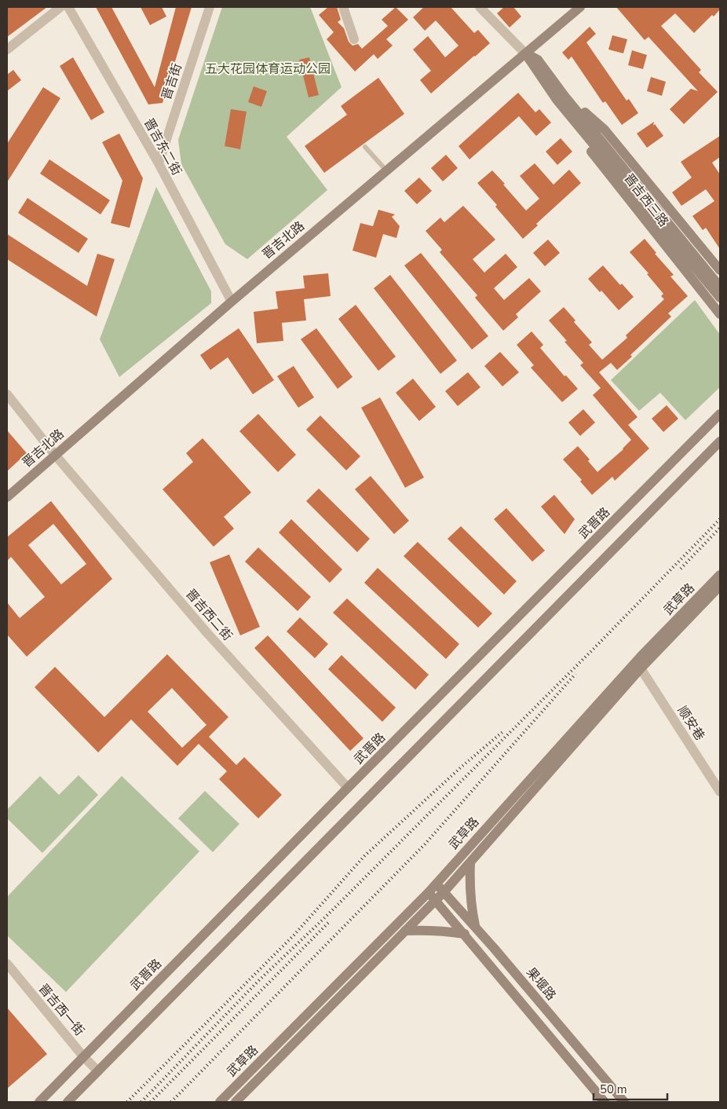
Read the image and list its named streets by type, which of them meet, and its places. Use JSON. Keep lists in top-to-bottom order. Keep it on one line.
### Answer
{"streets":{"street":["晋吉街","晋吉东二街","晋吉西三路","晋吉北路","武晋路","武草路","晋吉西二街","顺安巷","果堰路","晋吉西一街"]},"crossings":[["晋吉街","晋吉东二街"],["晋吉东二街","晋吉北路"],["晋吉西三路","晋吉北路"],["晋吉北路","晋吉西二街"],["武晋路","晋吉西二街"],["武晋路","晋吉西一街"],["武草路","顺安巷"],["武草路","果堰路"]],"parks":["五大花园体育运动公园"],"scale_bar":"50 m"}
